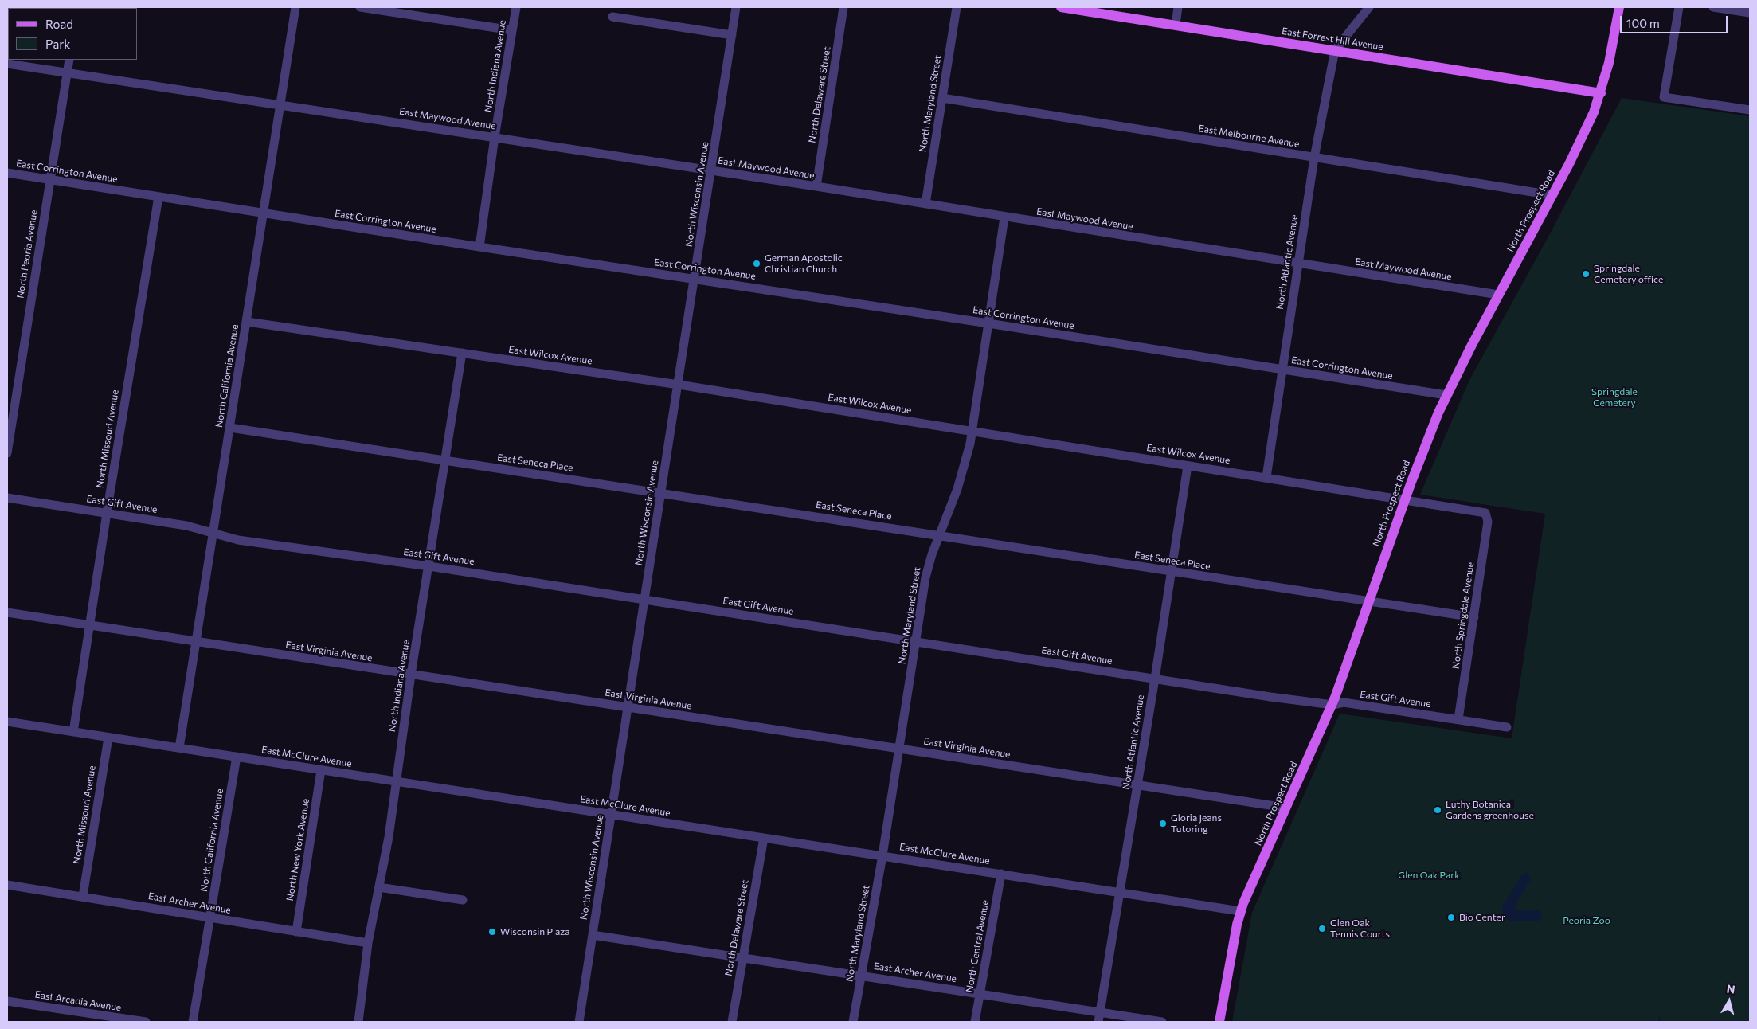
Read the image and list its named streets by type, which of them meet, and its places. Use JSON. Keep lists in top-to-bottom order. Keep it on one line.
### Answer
{"streets":{"main road":["East Forrest Hill Avenue","North Prospect Road"],"street":["North Indiana Avenue","North Delaware Street","North Maryland Street","East Maywood Avenue","East Melbourne Avenue","East Corrington Avenue","North Wisconsin Avenue","North Peoria Avenue","North Atlantic Avenue","East Wilcox Avenue","North California Avenue","North Missouri Avenue","East Seneca Place","East Gift Avenue","North Springdale Avenue","East Virginia Avenue","East McClure Avenue","North New York Avenue","East Archer Avenue","North Central Avenue","East Arcadia Avenue"]},"crossings":[["East Forrest Hill Avenue","North Prospect Road"],["East Forrest Hill Avenue","North Atlantic Avenue"],["North Indiana Avenue","East Maywood Avenue"],["North Indiana Avenue","East Corrington Avenue"],["North Indiana Avenue","East Wilcox Avenue"],["North Indiana Avenue","East Seneca Place"],["North Indiana Avenue","East Gift Avenue"],["North Indiana Avenue","East Virginia Avenue"],["North Indiana Avenue","East McClure Avenue"],["North Indiana Avenue","East Archer Avenue"],["North Delaware Street","East Maywood Avenue"],["North Delaware Street","East McClure Avenue"],["North Delaware Street","East Archer Avenue"],["North Maryland Street","East Maywood Avenue"],["North Maryland Street","East Melbourne Avenue"],["North Maryland Street","East Corrington Avenue"],["North Maryland Street","East Wilcox Avenue"],["North Maryland Street","East Seneca Place"],["North Maryland Street","East Gift Avenue"],["North Maryland Street","East Virginia Avenue"],["North Maryland Street","East McClure Avenue"],["North Maryland Street","East Archer Avenue"],["East Maywood Avenue","North Wisconsin Avenue"],["East Maywood Avenue","North Prospect Road"],["East Maywood Avenue","North Peoria Avenue"],["East Maywood Avenue","North Atlantic Avenue"],["East Maywood Avenue","North California Avenue"],["East Melbourne Avenue","North Prospect Road"],["East Melbourne Avenue","North Atlantic Avenue"],["East Corrington Avenue","North Wisconsin Avenue"],["East Corrington Avenue","North Prospect Road"],["East Corrington Avenue","North Peoria Avenue"],["East Corrington Avenue","North Atlantic Avenue"],["East Corrington Avenue","North California Avenue"],["East Corrington Avenue","North Missouri Avenue"],["North Wisconsin Avenue","East Wilcox Avenue"],["North Wisconsin Avenue","East Seneca Place"],["North Wisconsin Avenue","East Gift Avenue"],["North Wisconsin Avenue","East Virginia Avenue"],["North Wisconsin Avenue","East McClure Avenue"],["North Wisconsin Avenue","East Archer Avenue"],["North Prospect Road","East Wilcox Avenue"],["North Prospect Road","East Seneca Place"],["North Prospect Road","East Gift Avenue"],["North Prospect Road","East Virginia Avenue"],["North Prospect Road","East McClure Avenue"],["North Atlantic Avenue","East Wilcox Avenue"],["North Atlantic Avenue","East Seneca Place"],["North Atlantic Avenue","East Gift Avenue"],["North Atlantic Avenue","East Virginia Avenue"],["North Atlantic Avenue","East McClure Avenue"],["North Atlantic Avenue","East Archer Avenue"],["East Wilcox Avenue","North California Avenue"],["East Wilcox Avenue","North Springdale Avenue"],["North California Avenue","East Seneca Place"],["North California Avenue","East Gift Avenue"],["North California Avenue","East Virginia Avenue"],["North California Avenue","East McClure Avenue"],["North California Avenue","East Archer Avenue"],["North Missouri Avenue","East Gift Avenue"],["North Missouri Avenue","East Virginia Avenue"],["North Missouri Avenue","East McClure Avenue"],["North Missouri Avenue","East Archer Avenue"],["East Seneca Place","North Springdale Avenue"],["East Gift Avenue","North Springdale Avenue"],["East McClure Avenue","North New York Avenue"],["East McClure Avenue","North Central Avenue"],["North New York Avenue","East Archer Avenue"],["East Archer Avenue","North Central Avenue"]],"parks":["Springdale Cemetery","Glen Oak Park","Peoria Zoo"],"places":["German Apostolic Christian Church","Springdale Cemetery office","Luthy Botanical Gardens greenhouse","Gloria Jeans Tutoring","Bio Center","Glen Oak Tennis Courts","Wisconsin Plaza"],"legend":["Road","Park"],"scale_bar":"100 m","north":"top"}
